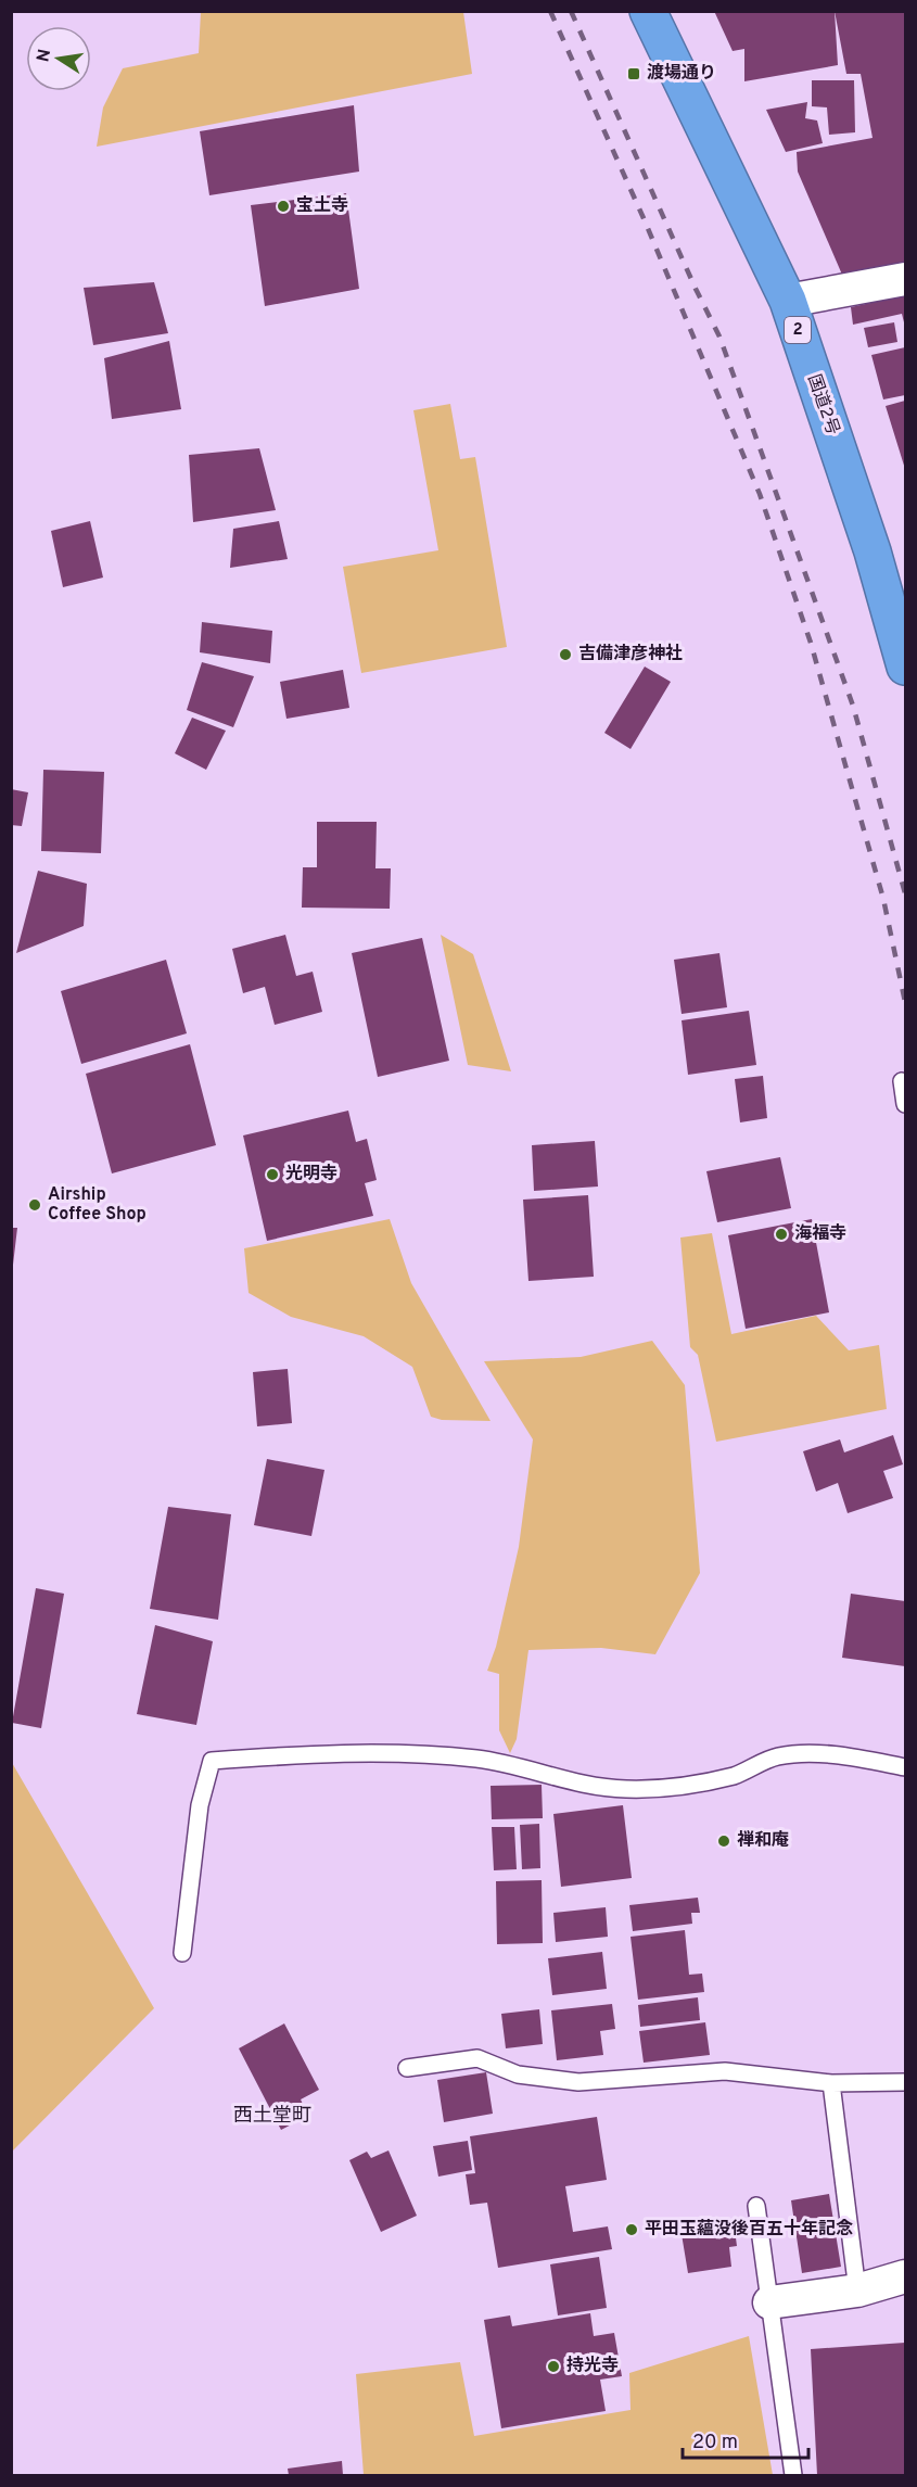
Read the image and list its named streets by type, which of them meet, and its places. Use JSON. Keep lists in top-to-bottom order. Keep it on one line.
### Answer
{"streets":{"highway":["2","国道2号"]},"districts":["西土堂町"],"places":{"transit":["渡場通り"],"other":["宝土寺","吉備津彦神社","光明寺","Airship Coffee Shop","海福寺","禅和庵","平田玉蘊没後百五十年記念","持光寺"]},"scale_bar":"20 m","north":"left"}
